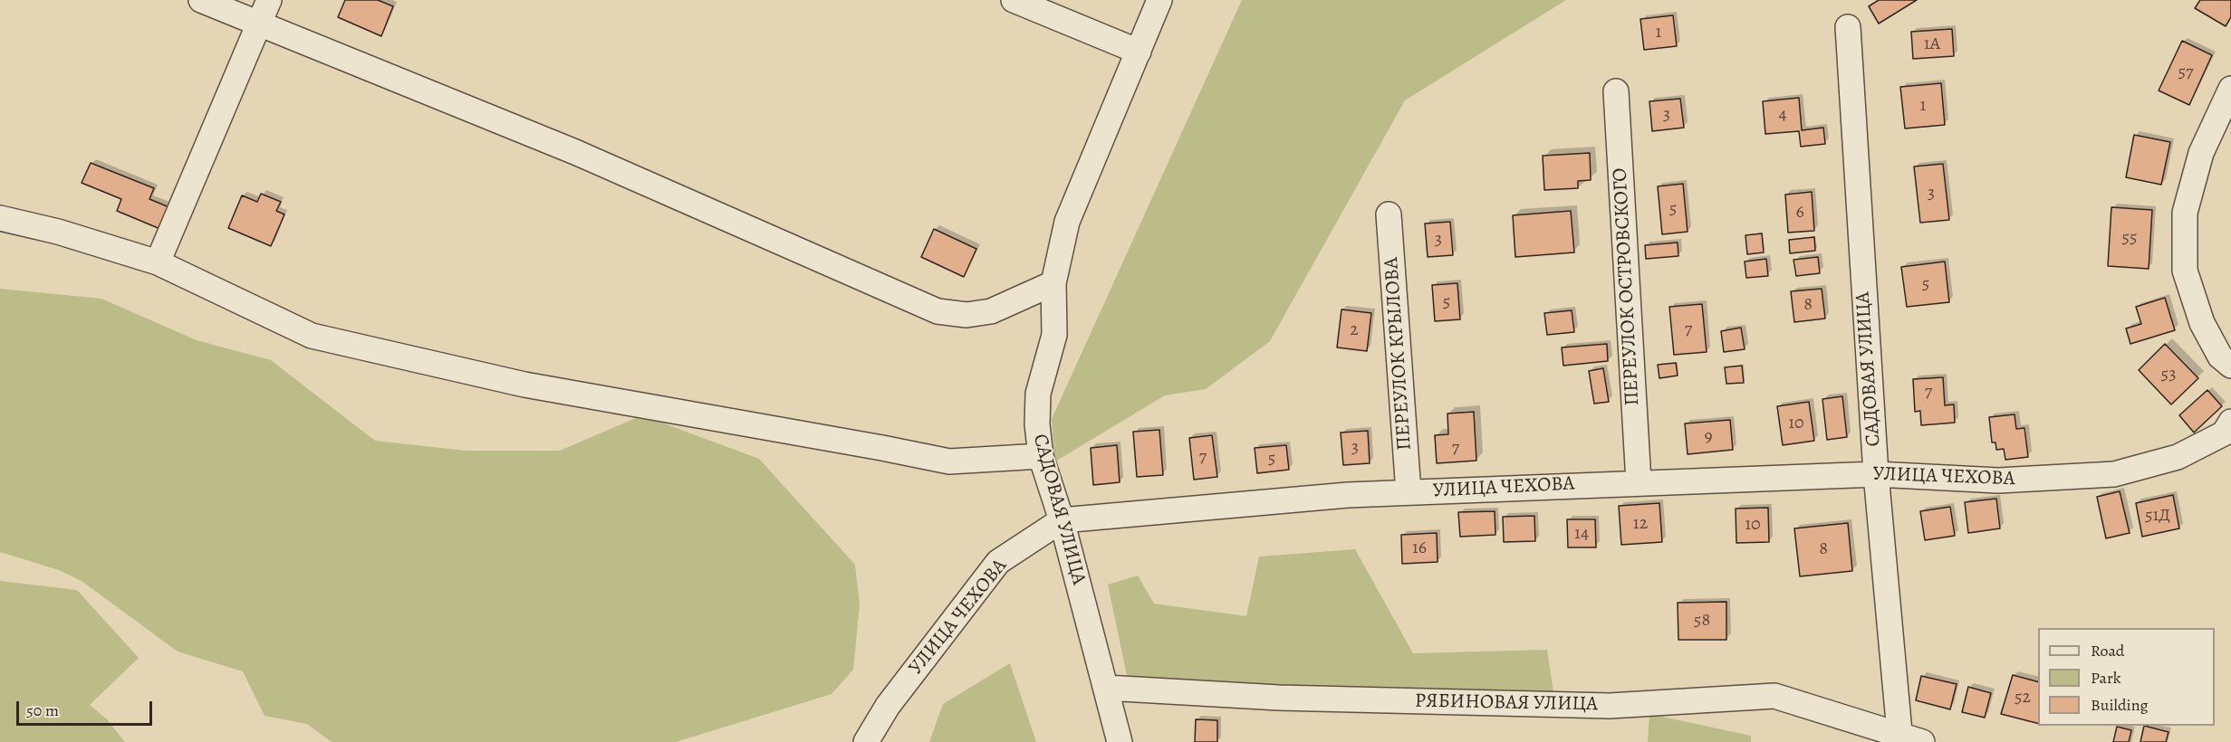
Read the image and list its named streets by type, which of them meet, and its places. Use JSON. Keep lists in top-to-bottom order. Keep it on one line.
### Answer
{"streets":{"street":["ПЕРЕУЛОК ОСТРОВСКОГО","ПЕРЕУЛОК КРЫЛОВА","САДОВАЯ УЛИЦА","УЛИЦА ЧЕХОВА","РЯБИНОВАЯ УЛИЦА"]},"crossings":[["ПЕРЕУЛОК ОСТРОВСКОГО","УЛИЦА ЧЕХОВА"],["ПЕРЕУЛОК КРЫЛОВА","УЛИЦА ЧЕХОВА"],["САДОВАЯ УЛИЦА","УЛИЦА ЧЕХОВА"],["САДОВАЯ УЛИЦА","РЯБИНОВАЯ УЛИЦА"]],"house_numbers":["1","1А","57","1","3","4","3","5","6","55","3","5","5","8","7","2","53","7","10","9","3","7","7","5","51Д","12","10","14","16","8","58","52"],"legend":["Road","Park","Building"],"scale_bar":"50 m"}
